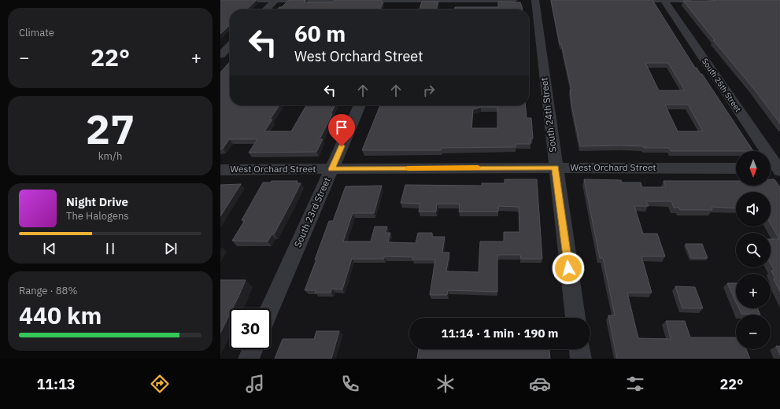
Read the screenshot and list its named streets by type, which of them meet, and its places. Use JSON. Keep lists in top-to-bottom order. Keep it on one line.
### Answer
{"streets":{"street":["South 25th Street","South 24th Street","West Orchard Street","South 23rd Street"]},"crossings":[["South 24th Street","West Orchard Street"],["West Orchard Street","South 23rd Street"]],"north":"bottom","page":{"tile":["Climate",["27","km/h"],["Range · 88%","440 km"]],"turn":["60 m","West Orchard Street"],"heat":["−","22°","+"],"map_buttons":["+","−"],"song":["Night Drive","The Halogens"],"limit":"30","trip":"11:14 · 1 min · 190 m","tabs":["11:13","22°"]}}
